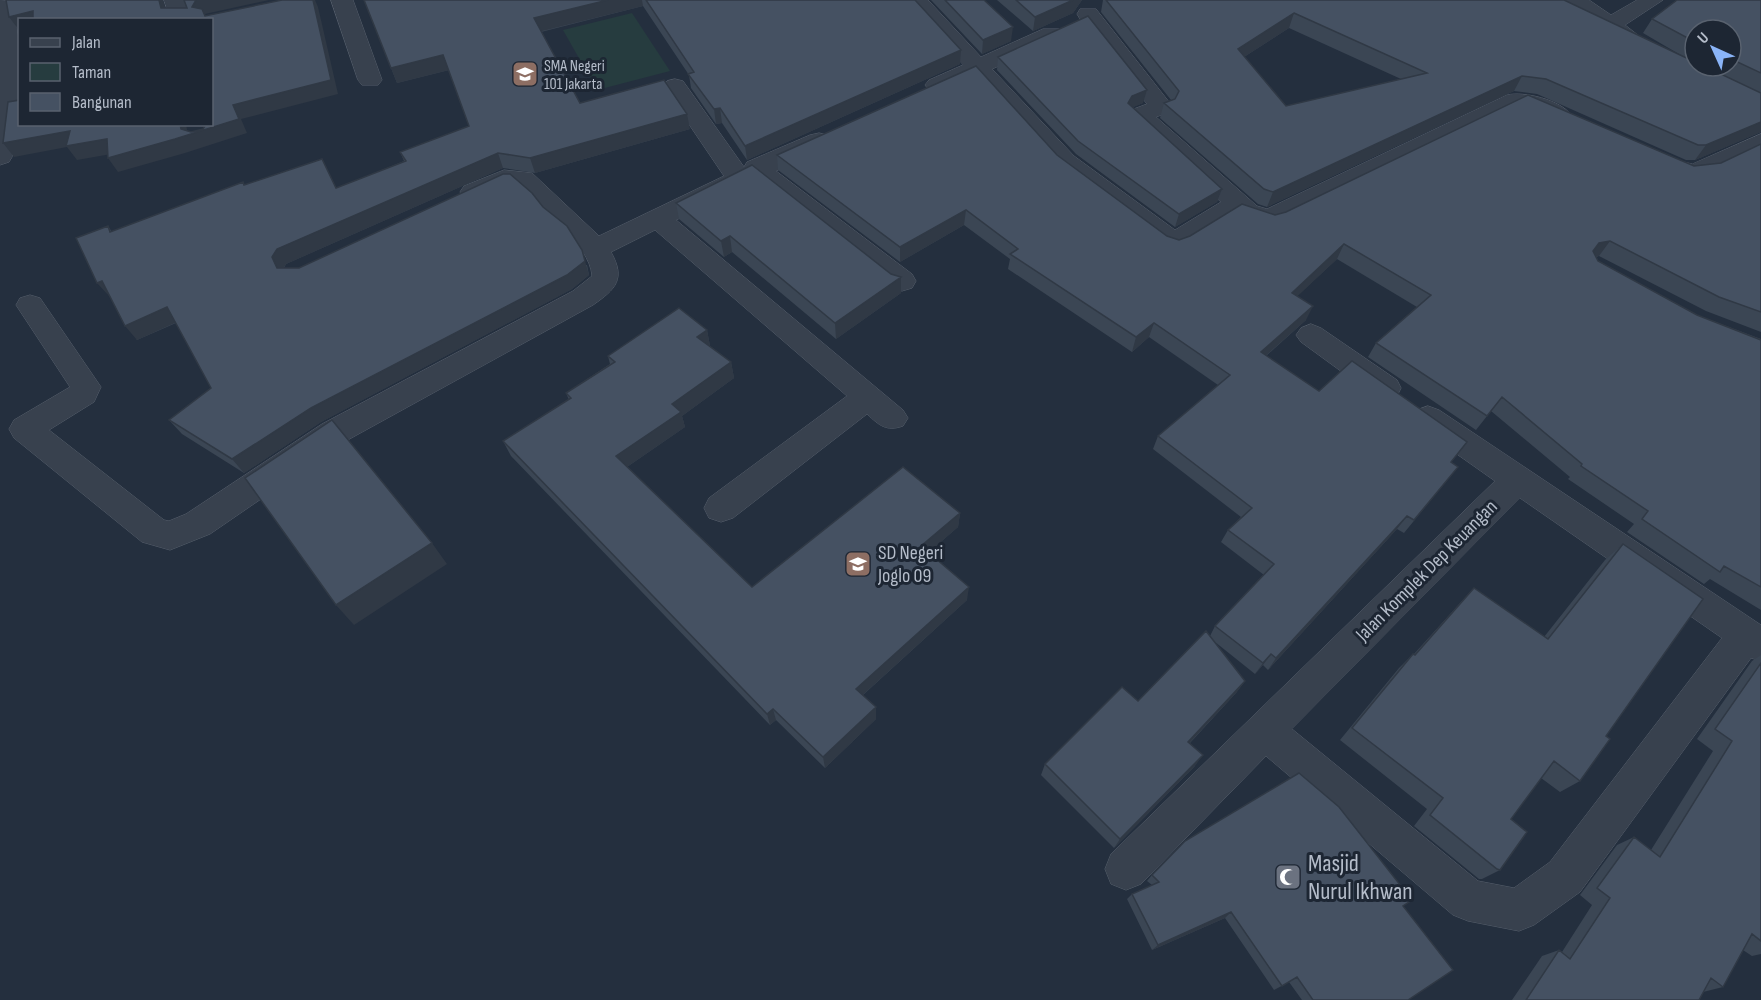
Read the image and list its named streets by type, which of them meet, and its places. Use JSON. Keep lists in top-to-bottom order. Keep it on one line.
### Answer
{"streets":{"street":["Jalan Komplek Dep Keuangan"]},"places":{"school or university":["SMA Negeri 101 Jakarta","SD Negeri Joglo 09"],"mosque":["Masjid Nurul Ikhwan"]},"legend":["Jalan","Taman","Bangunan"],"north":"top left"}
